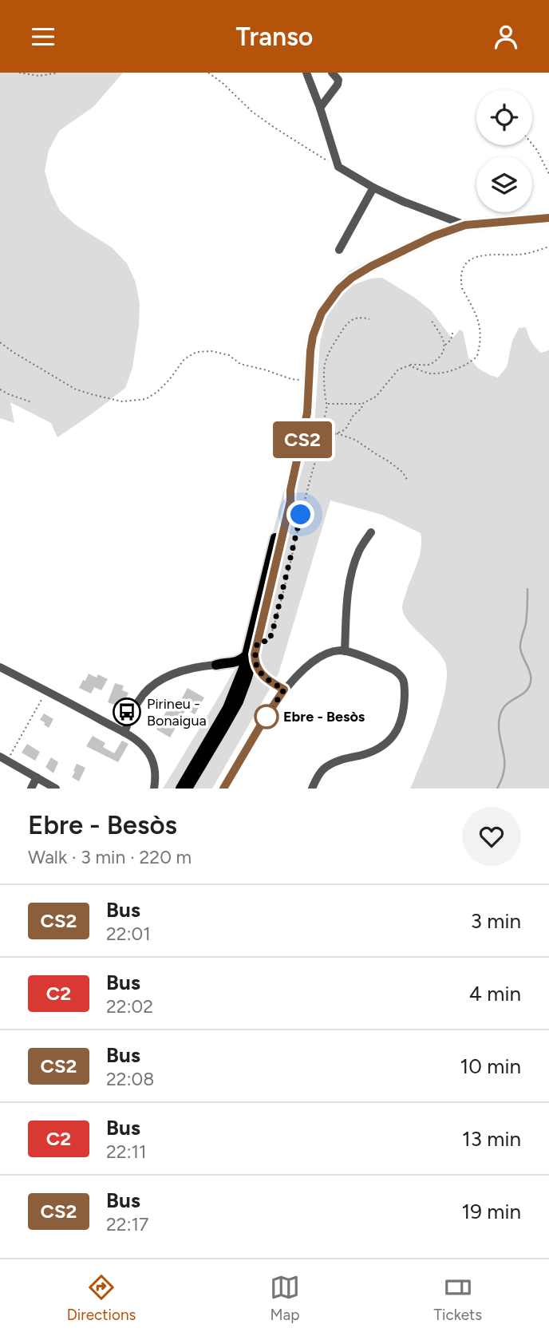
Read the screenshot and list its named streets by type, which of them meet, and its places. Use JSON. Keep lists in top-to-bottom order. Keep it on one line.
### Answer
{"places":{"bus stop":["Pirineu - Bonaigua"],"other":["Ebre - Besòs"]},"lines":["bus line CS2"],"page":{"header":"Transo","on_map":"CS2","heading":["Ebre - Besòs","Walk · 3 min · 220 m"],"list":[{"mark":"CS2","name":"Bus","note":"22:01","value":"3 min"},{"mark":"C2","name":"Bus","note":"22:02","value":"4 min"},{"mark":"CS2","name":"Bus","note":"22:08","value":"10 min"},{"mark":"C2","name":"Bus","note":"22:11","value":"13 min"},{"mark":"CS2","name":"Bus","note":"22:17","value":"19 min"}],"tabs":["Directions","Map","Tickets"]}}
